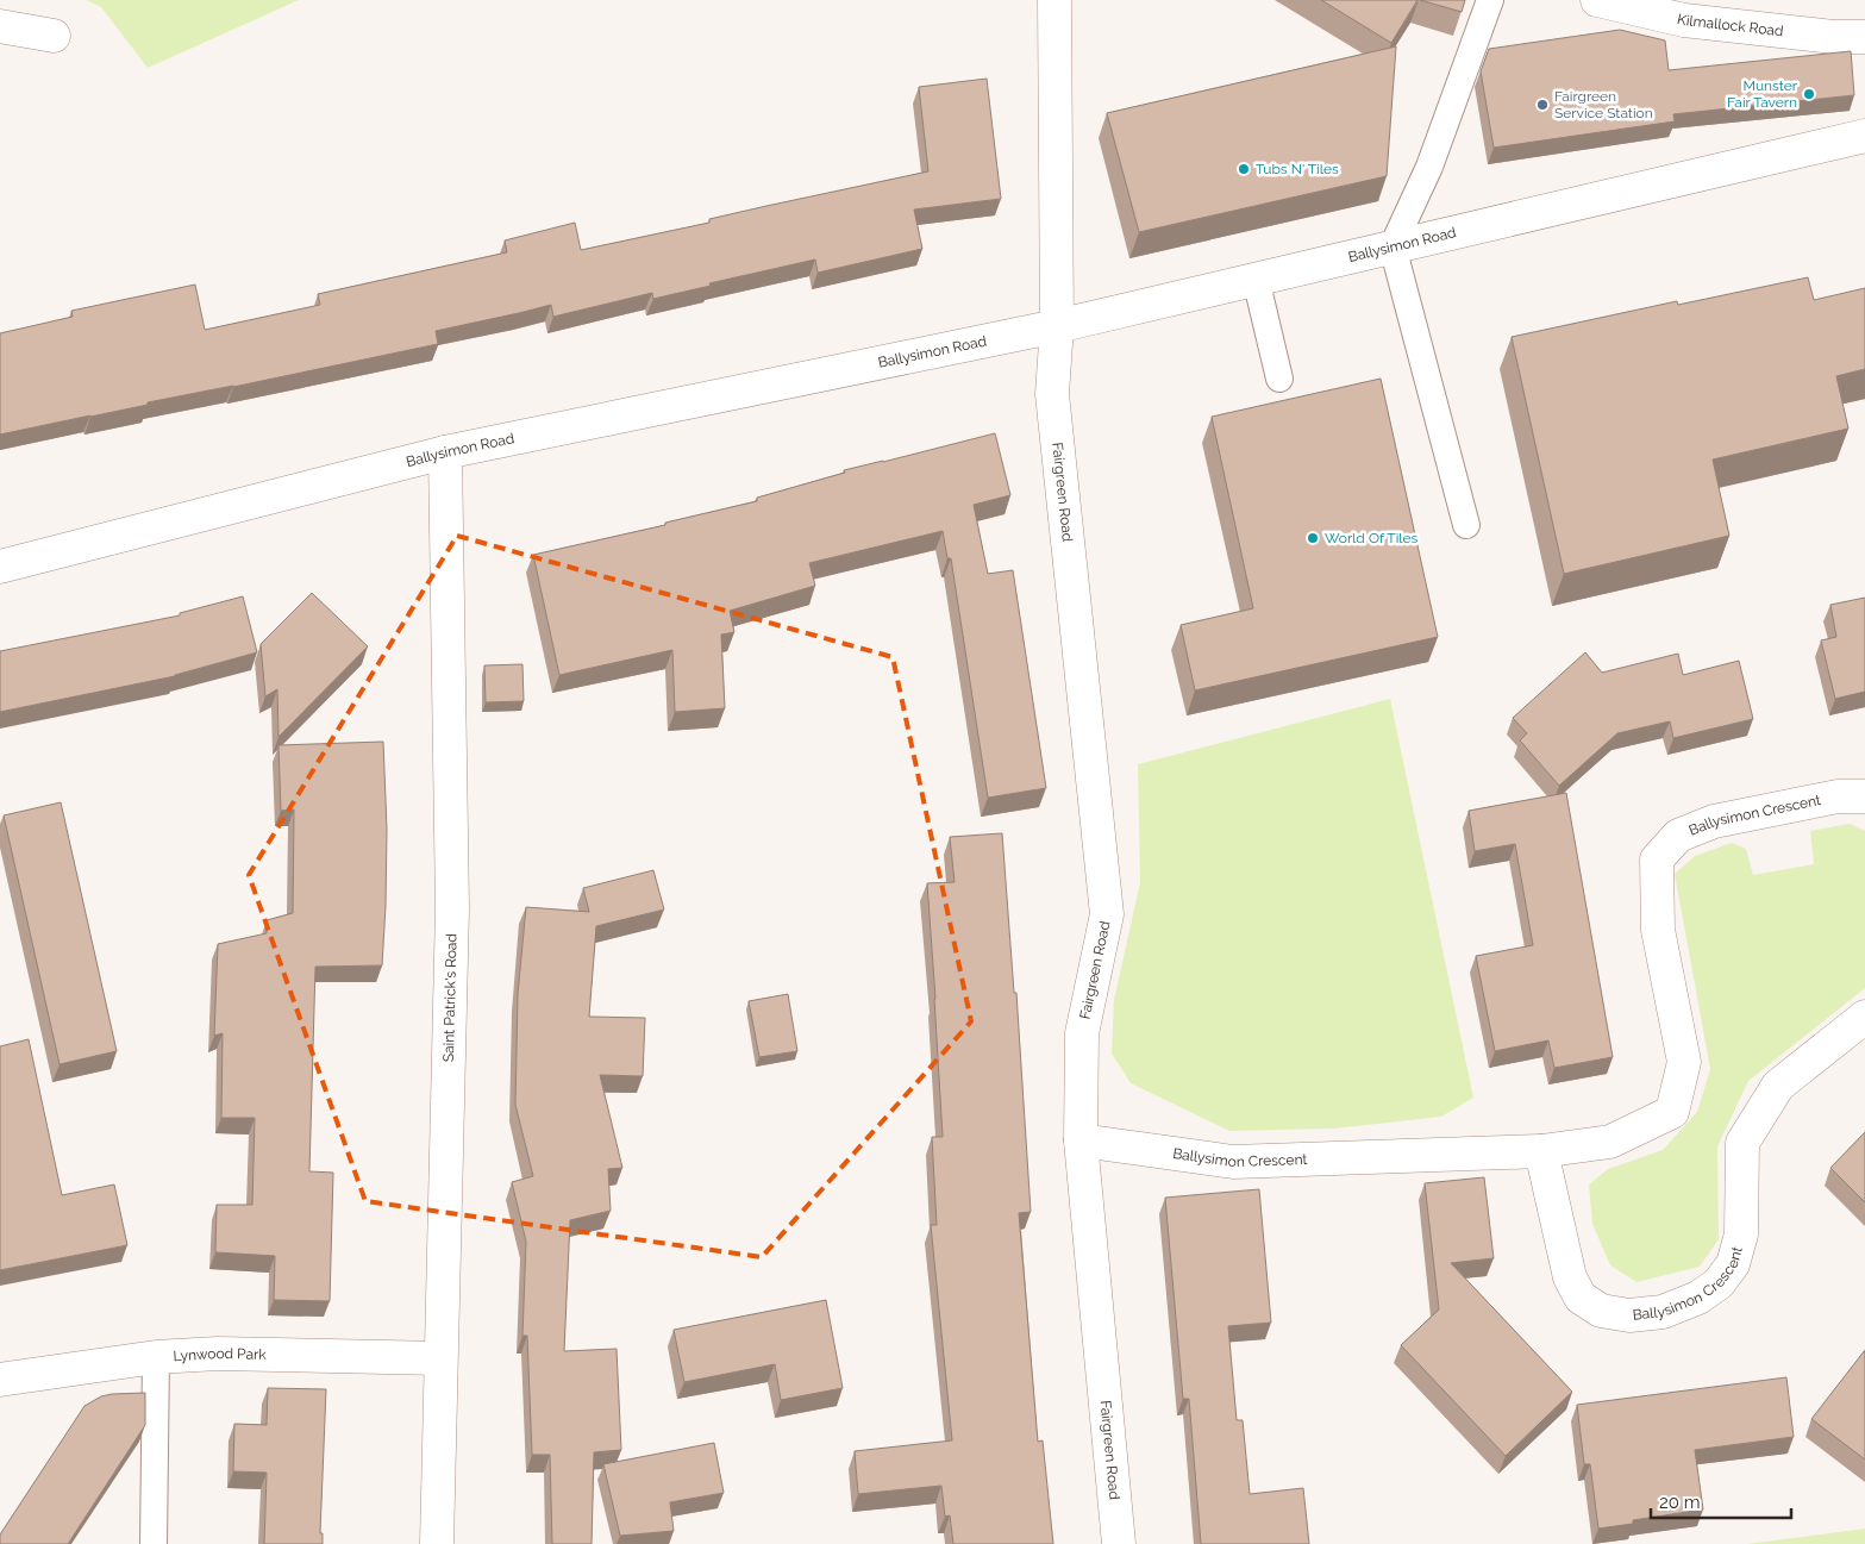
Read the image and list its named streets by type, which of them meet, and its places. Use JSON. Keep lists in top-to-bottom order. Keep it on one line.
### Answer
{"streets":{"street":["Kilmallock Road","Ballysimon Road","Fairgreen Road","Ballysimon Crescent","Saint Patrick's Road","Lynwood Park"]},"crossings":[["Ballysimon Road","Fairgreen Road"],["Ballysimon Road","Saint Patrick's Road"],["Fairgreen Road","Ballysimon Crescent"],["Saint Patrick's Road","Lynwood Park"]],"places":["Munster Fair Tavern","Fairgreen Service Station","Tubs N' Tiles","World Of Tiles"],"scale_bar":"20 m"}
